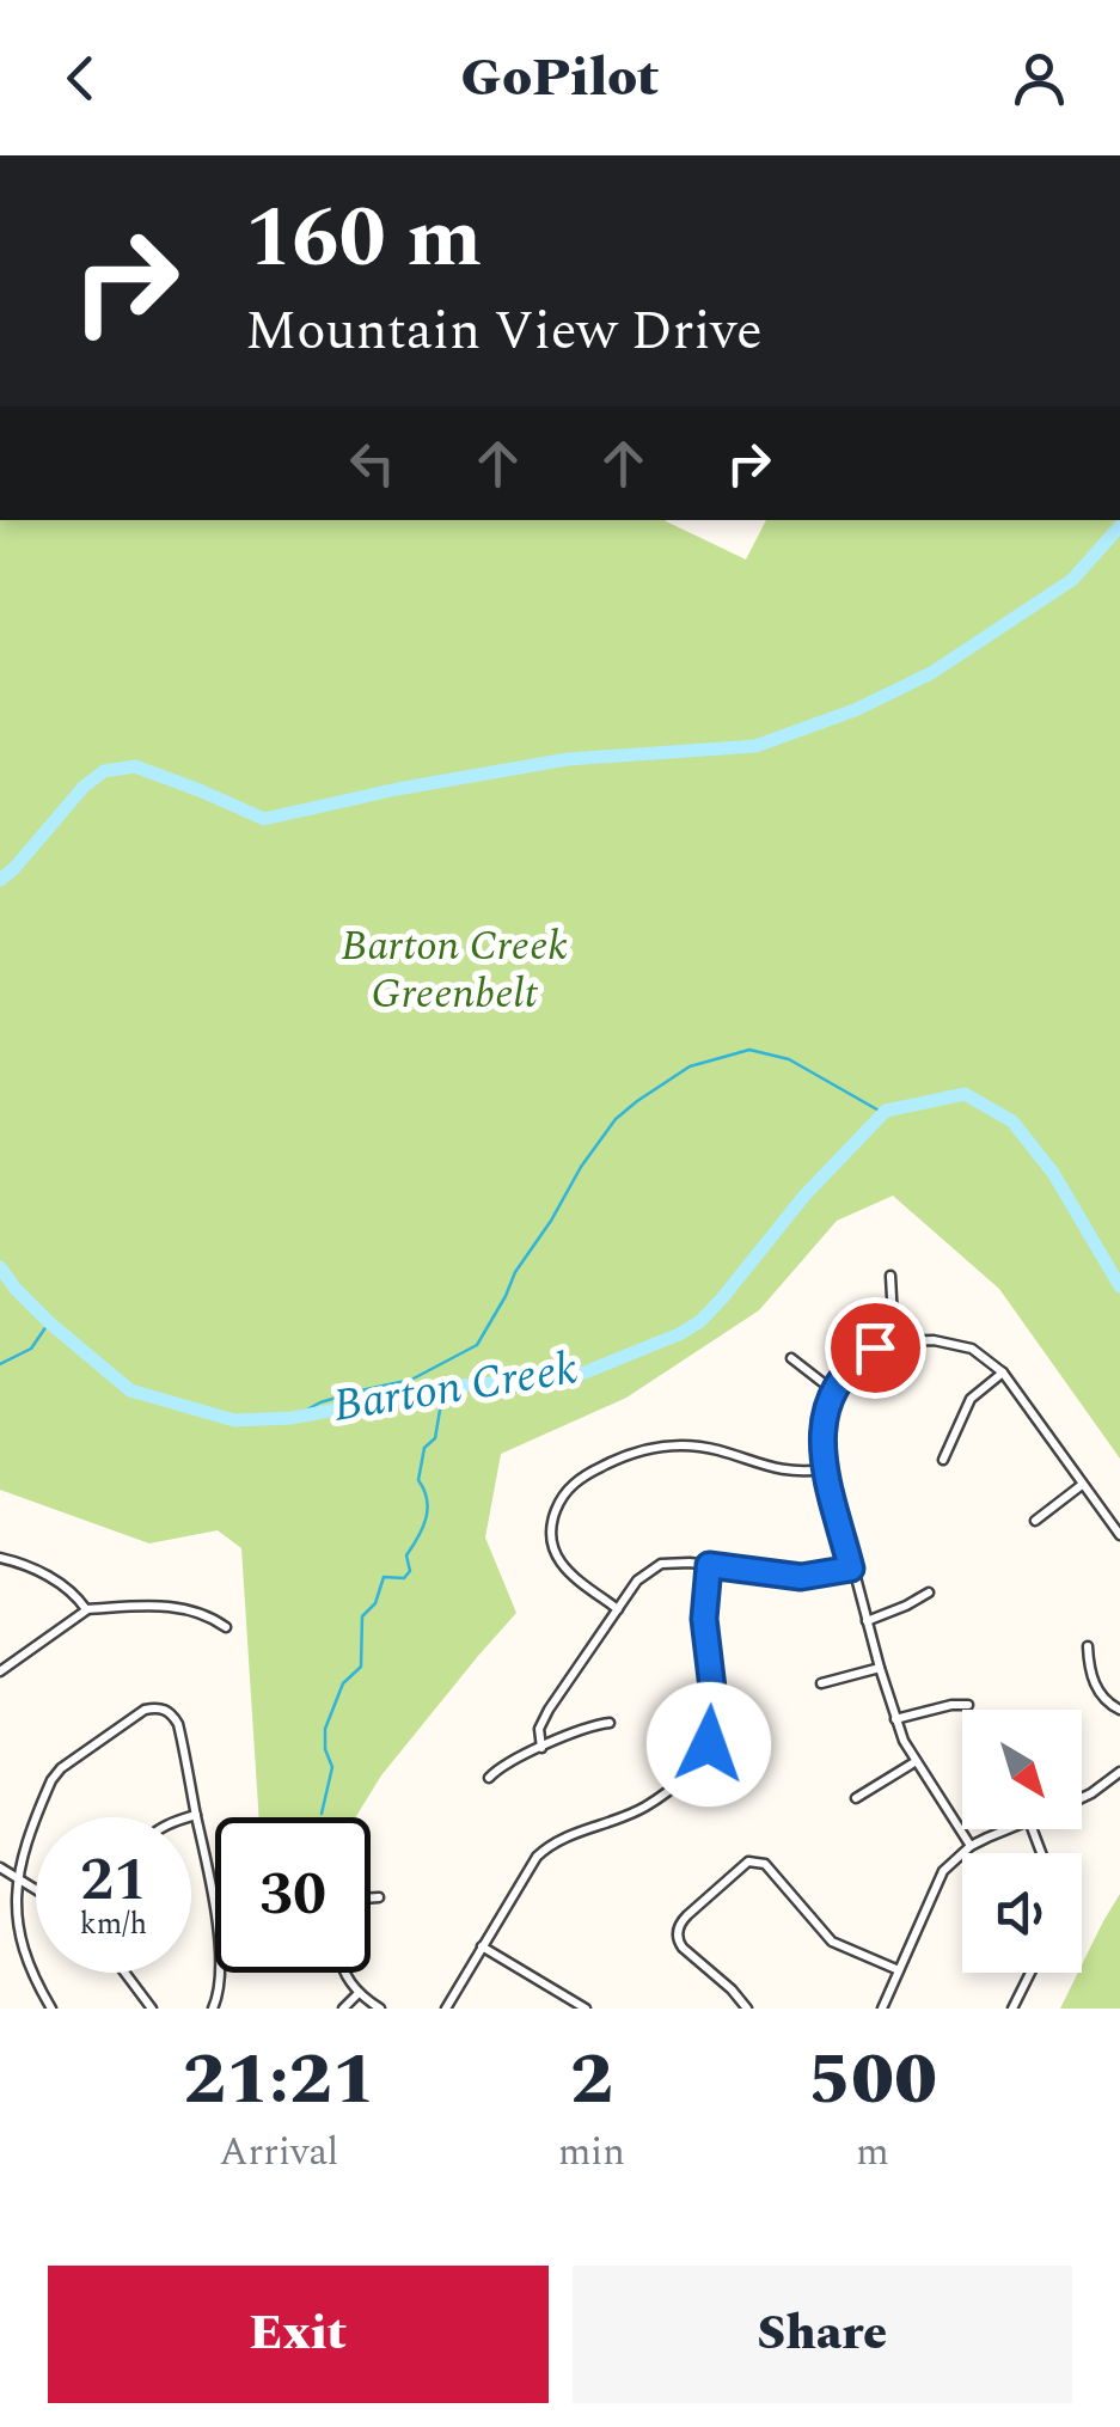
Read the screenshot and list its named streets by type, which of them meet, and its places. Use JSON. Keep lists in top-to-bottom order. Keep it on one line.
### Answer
{"water":["Barton Creek"],"parks":["Barton Creek Greenbelt"],"north":"bottom right","page":{"header":"GoPilot","turn":["160 m","Mountain View Drive"],"speed":"21 km/h","limit":"30","eta":["21:21","Arrival","2","min","500","m"],"buttons":["Exit","Share"]}}
